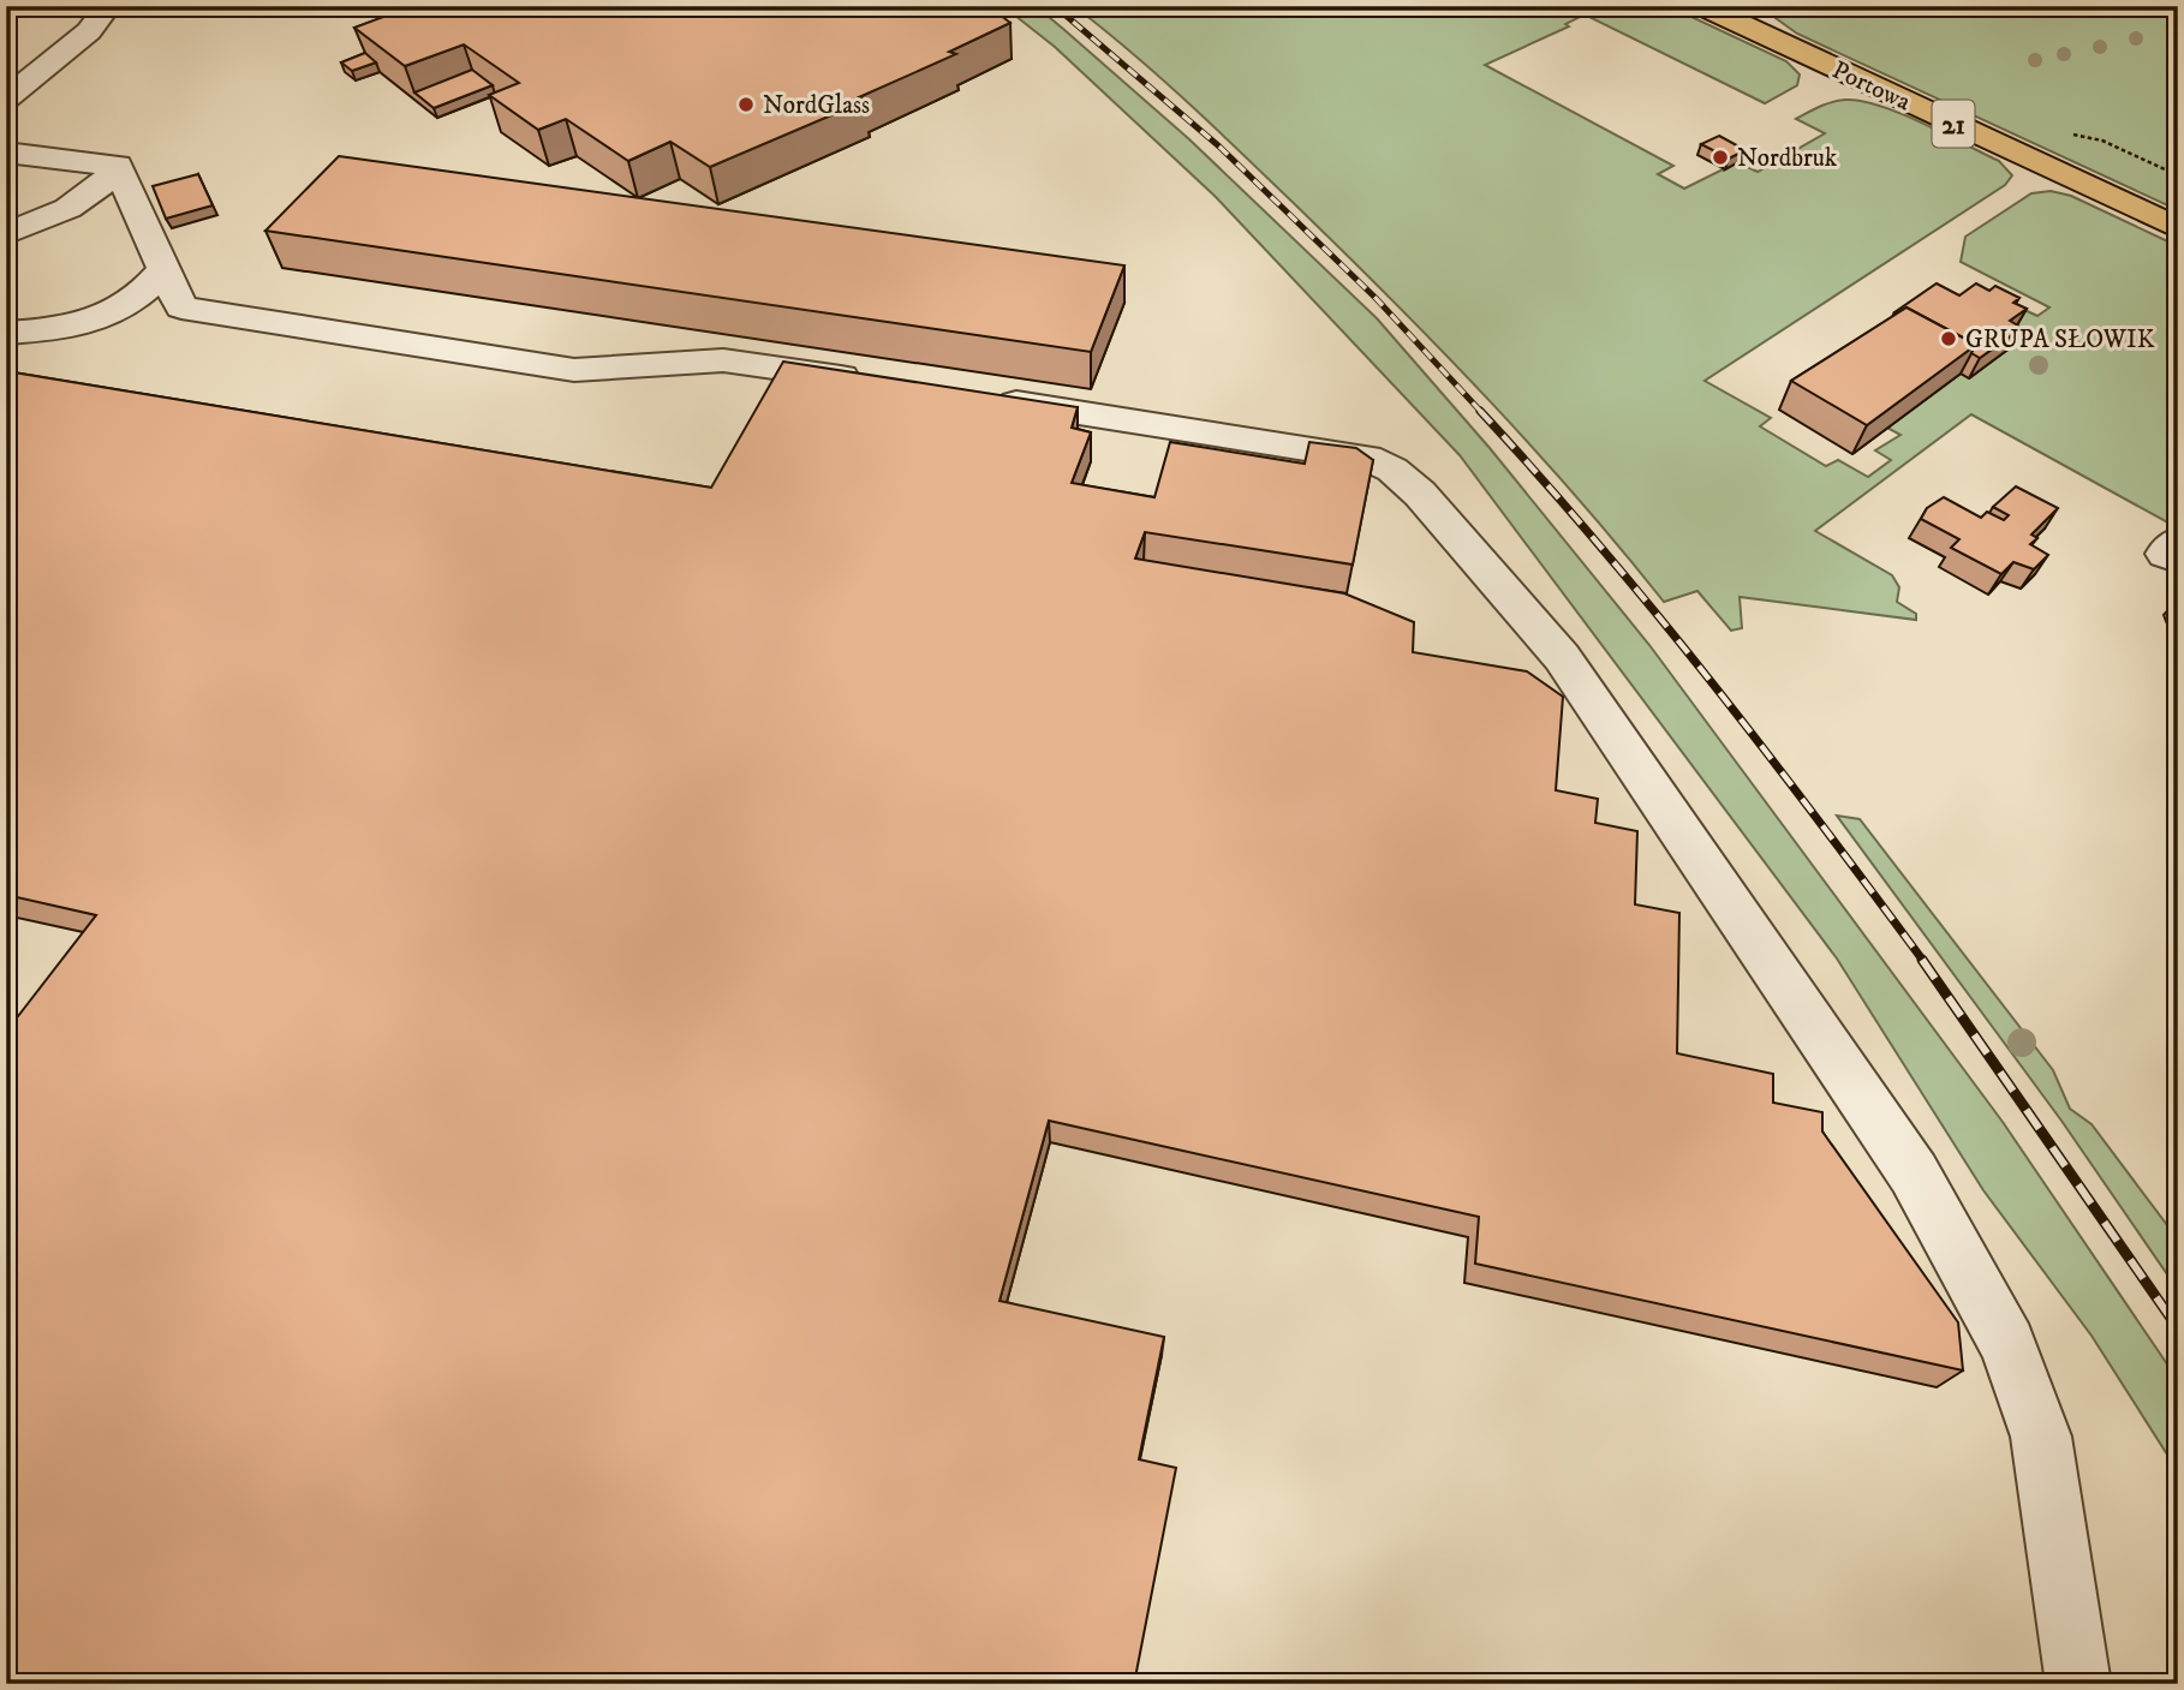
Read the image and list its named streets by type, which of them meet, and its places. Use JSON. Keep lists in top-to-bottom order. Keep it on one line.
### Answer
{"streets":{"main road":["Portowa","21"]},"places":["NordGlass","Nordbruk","GRUPA SŁOWIK"]}
